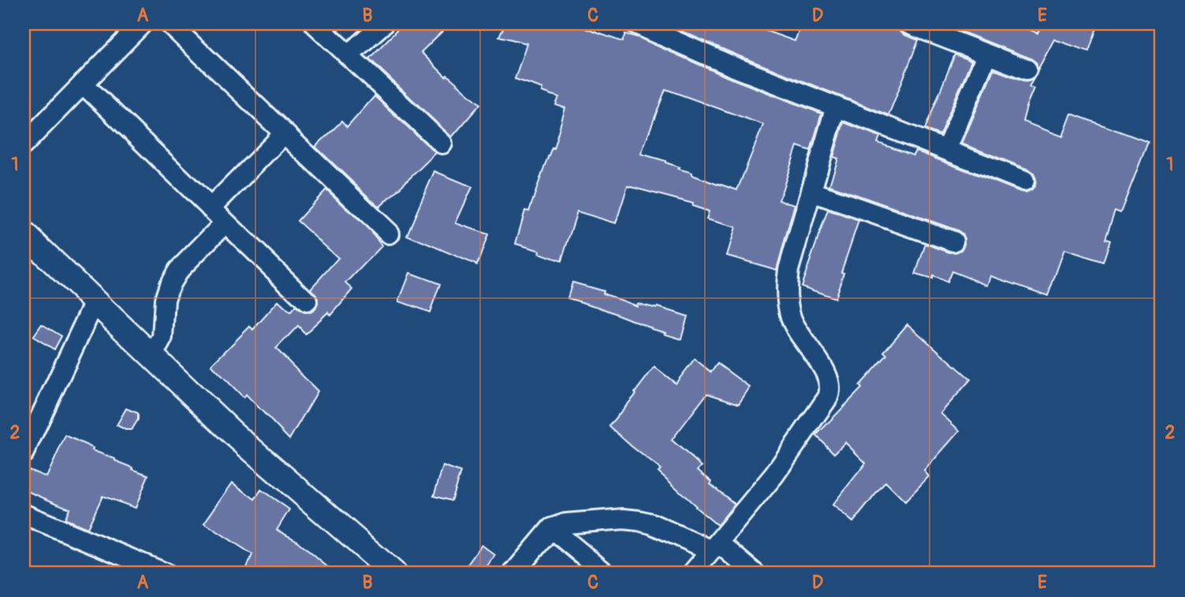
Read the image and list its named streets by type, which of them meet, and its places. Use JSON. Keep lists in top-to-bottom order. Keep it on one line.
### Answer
{"grid":{"columns":["A","B","C","D","E"],"rows":["1","2"]}}
